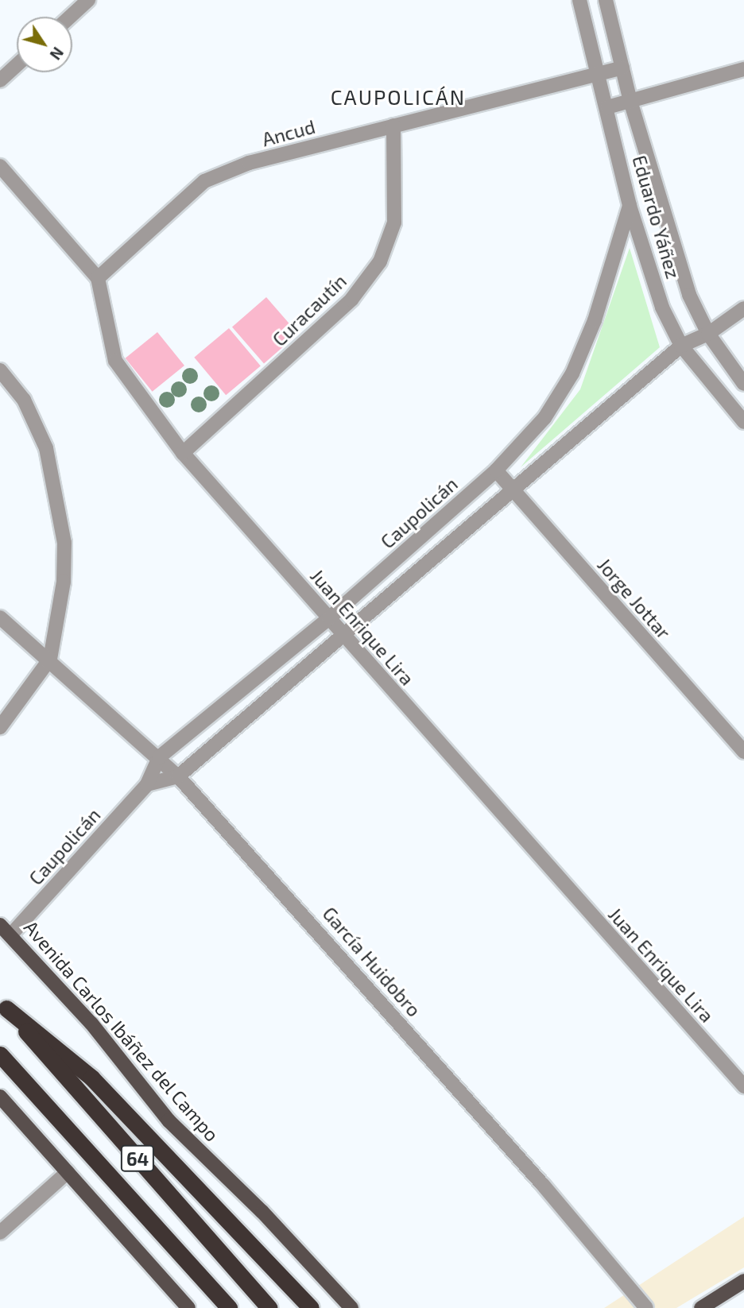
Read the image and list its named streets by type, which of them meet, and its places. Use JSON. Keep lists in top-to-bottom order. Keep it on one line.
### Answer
{"streets":{"highway":["64"],"main road":["Avenida Carlos Ibáñez del Campo"],"street":["Ancud","Eduardo Yáñez","Curacautín","Caupolicán","Jorge Jottar","Juan Enrique Lira","García Huidobro"]},"crossings":[["Ancud","Eduardo Yáñez"],["Ancud","Curacautín"],["Ancud","Juan Enrique Lira"],["Eduardo Yáñez","Caupolicán"],["Curacautín","Juan Enrique Lira"],["Caupolicán","Jorge Jottar"],["Caupolicán","Juan Enrique Lira"],["Caupolicán","García Huidobro"],["Caupolicán","Avenida Carlos Ibáñez del Campo"]],"districts":["CAUPOLICÁN"],"north":"bottom right"}
